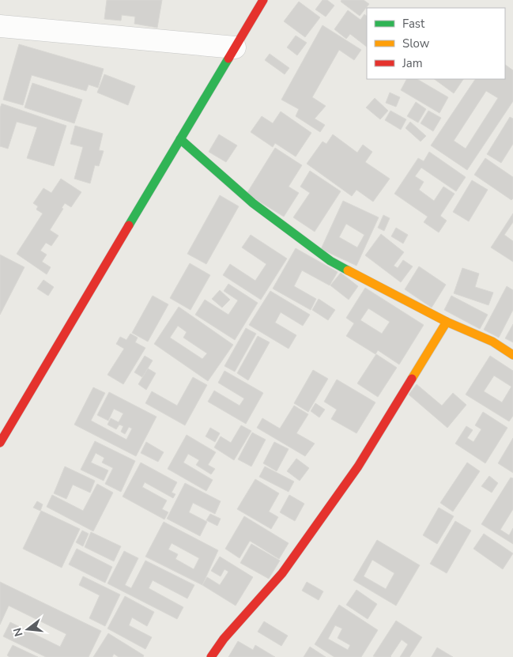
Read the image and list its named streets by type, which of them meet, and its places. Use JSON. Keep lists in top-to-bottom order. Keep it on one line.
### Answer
{"legend":["Fast","Slow","Jam"],"north":"left"}
